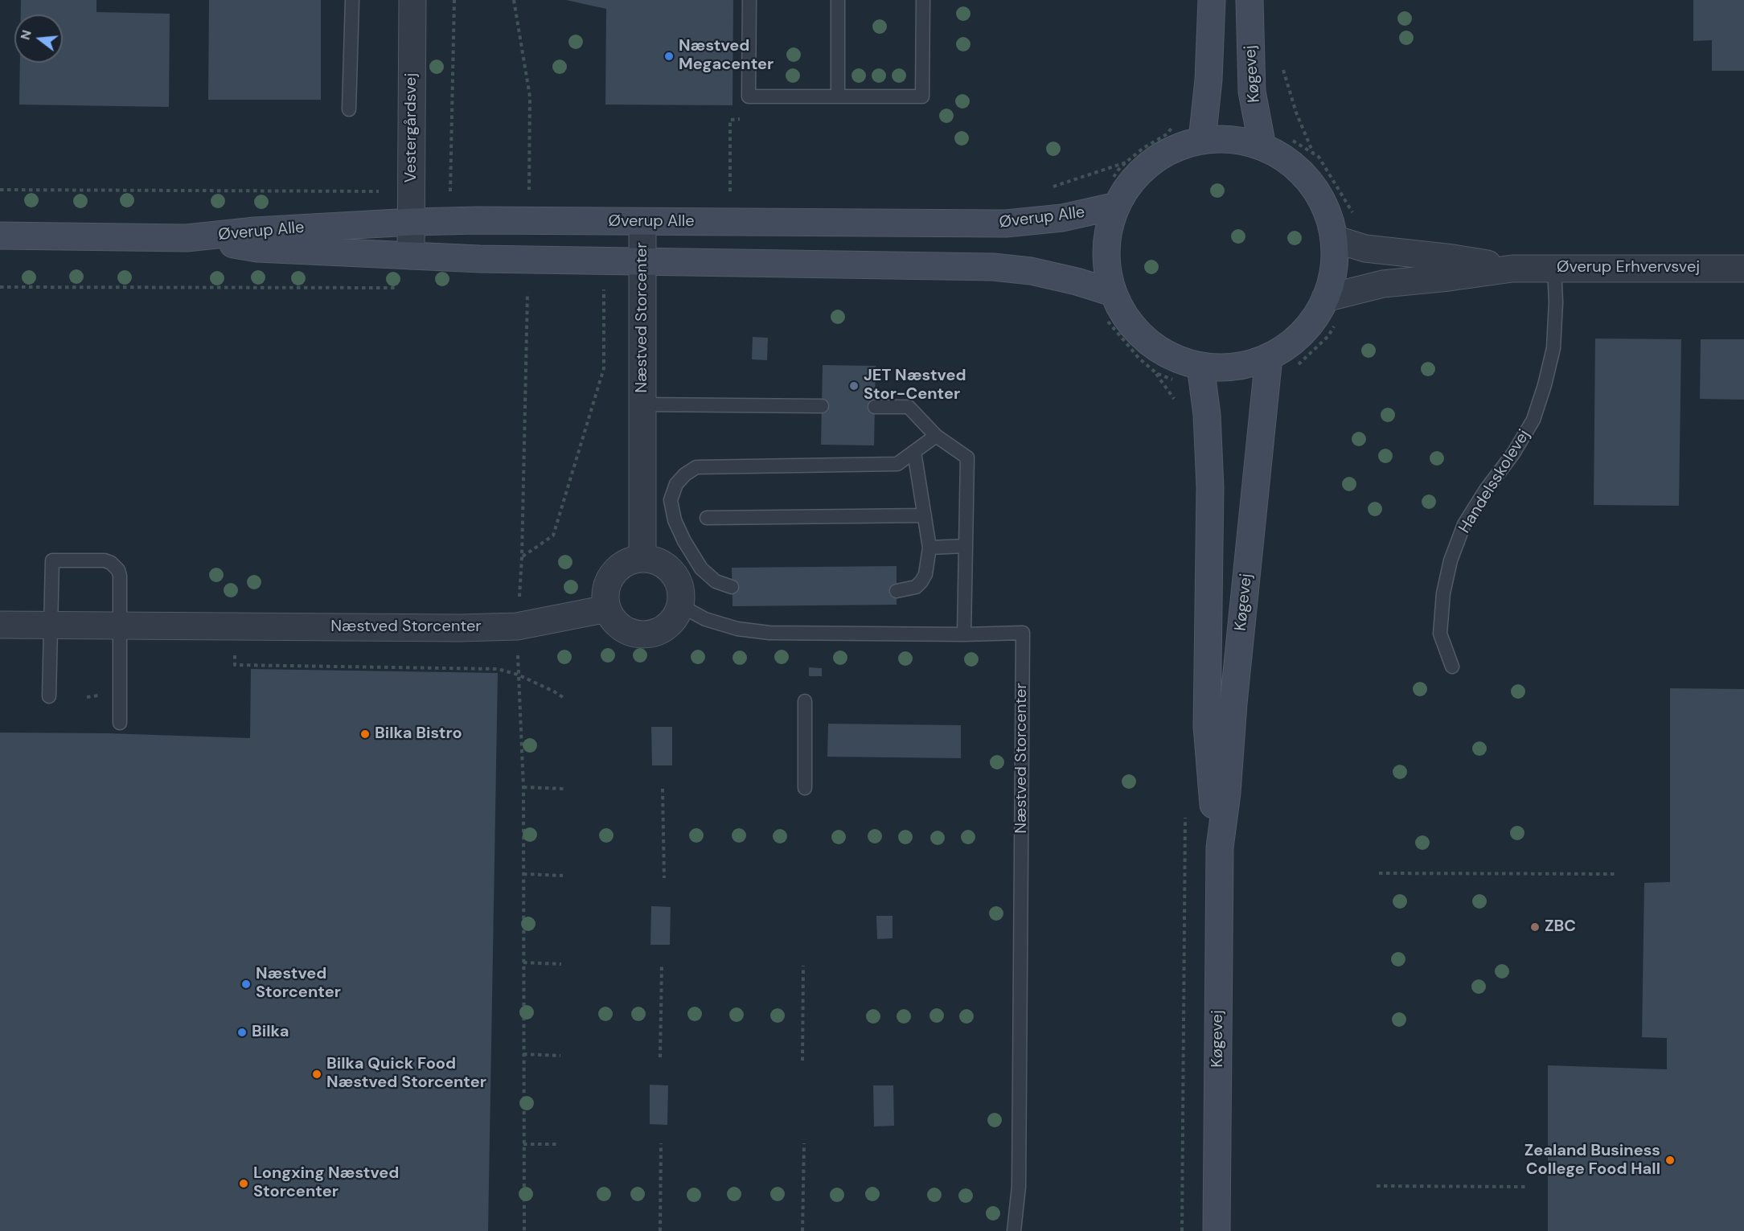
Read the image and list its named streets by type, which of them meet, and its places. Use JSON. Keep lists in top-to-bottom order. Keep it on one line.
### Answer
{"streets":{"street":["Køgevej","Vestergårdsvej","Øverup Alle","Øverup Erhvervsvej","Næstved Storcenter"],"lane":["Handelsskolevej"]},"crossings":[["Vestergårdsvej","Øverup Alle"],["Øverup Alle","Næstved Storcenter"],["Øverup Erhvervsvej","Handelsskolevej"]],"places":["Næstved Megacenter","JET Næstved Stor-Center","Bilka Bistro","ZBC","Næstved Storcenter","Bilka","Bilka Quick Food Næstved Storcenter","Zealand Business College Food Hall","Longxing Næstved Storcenter"],"north":"left"}
